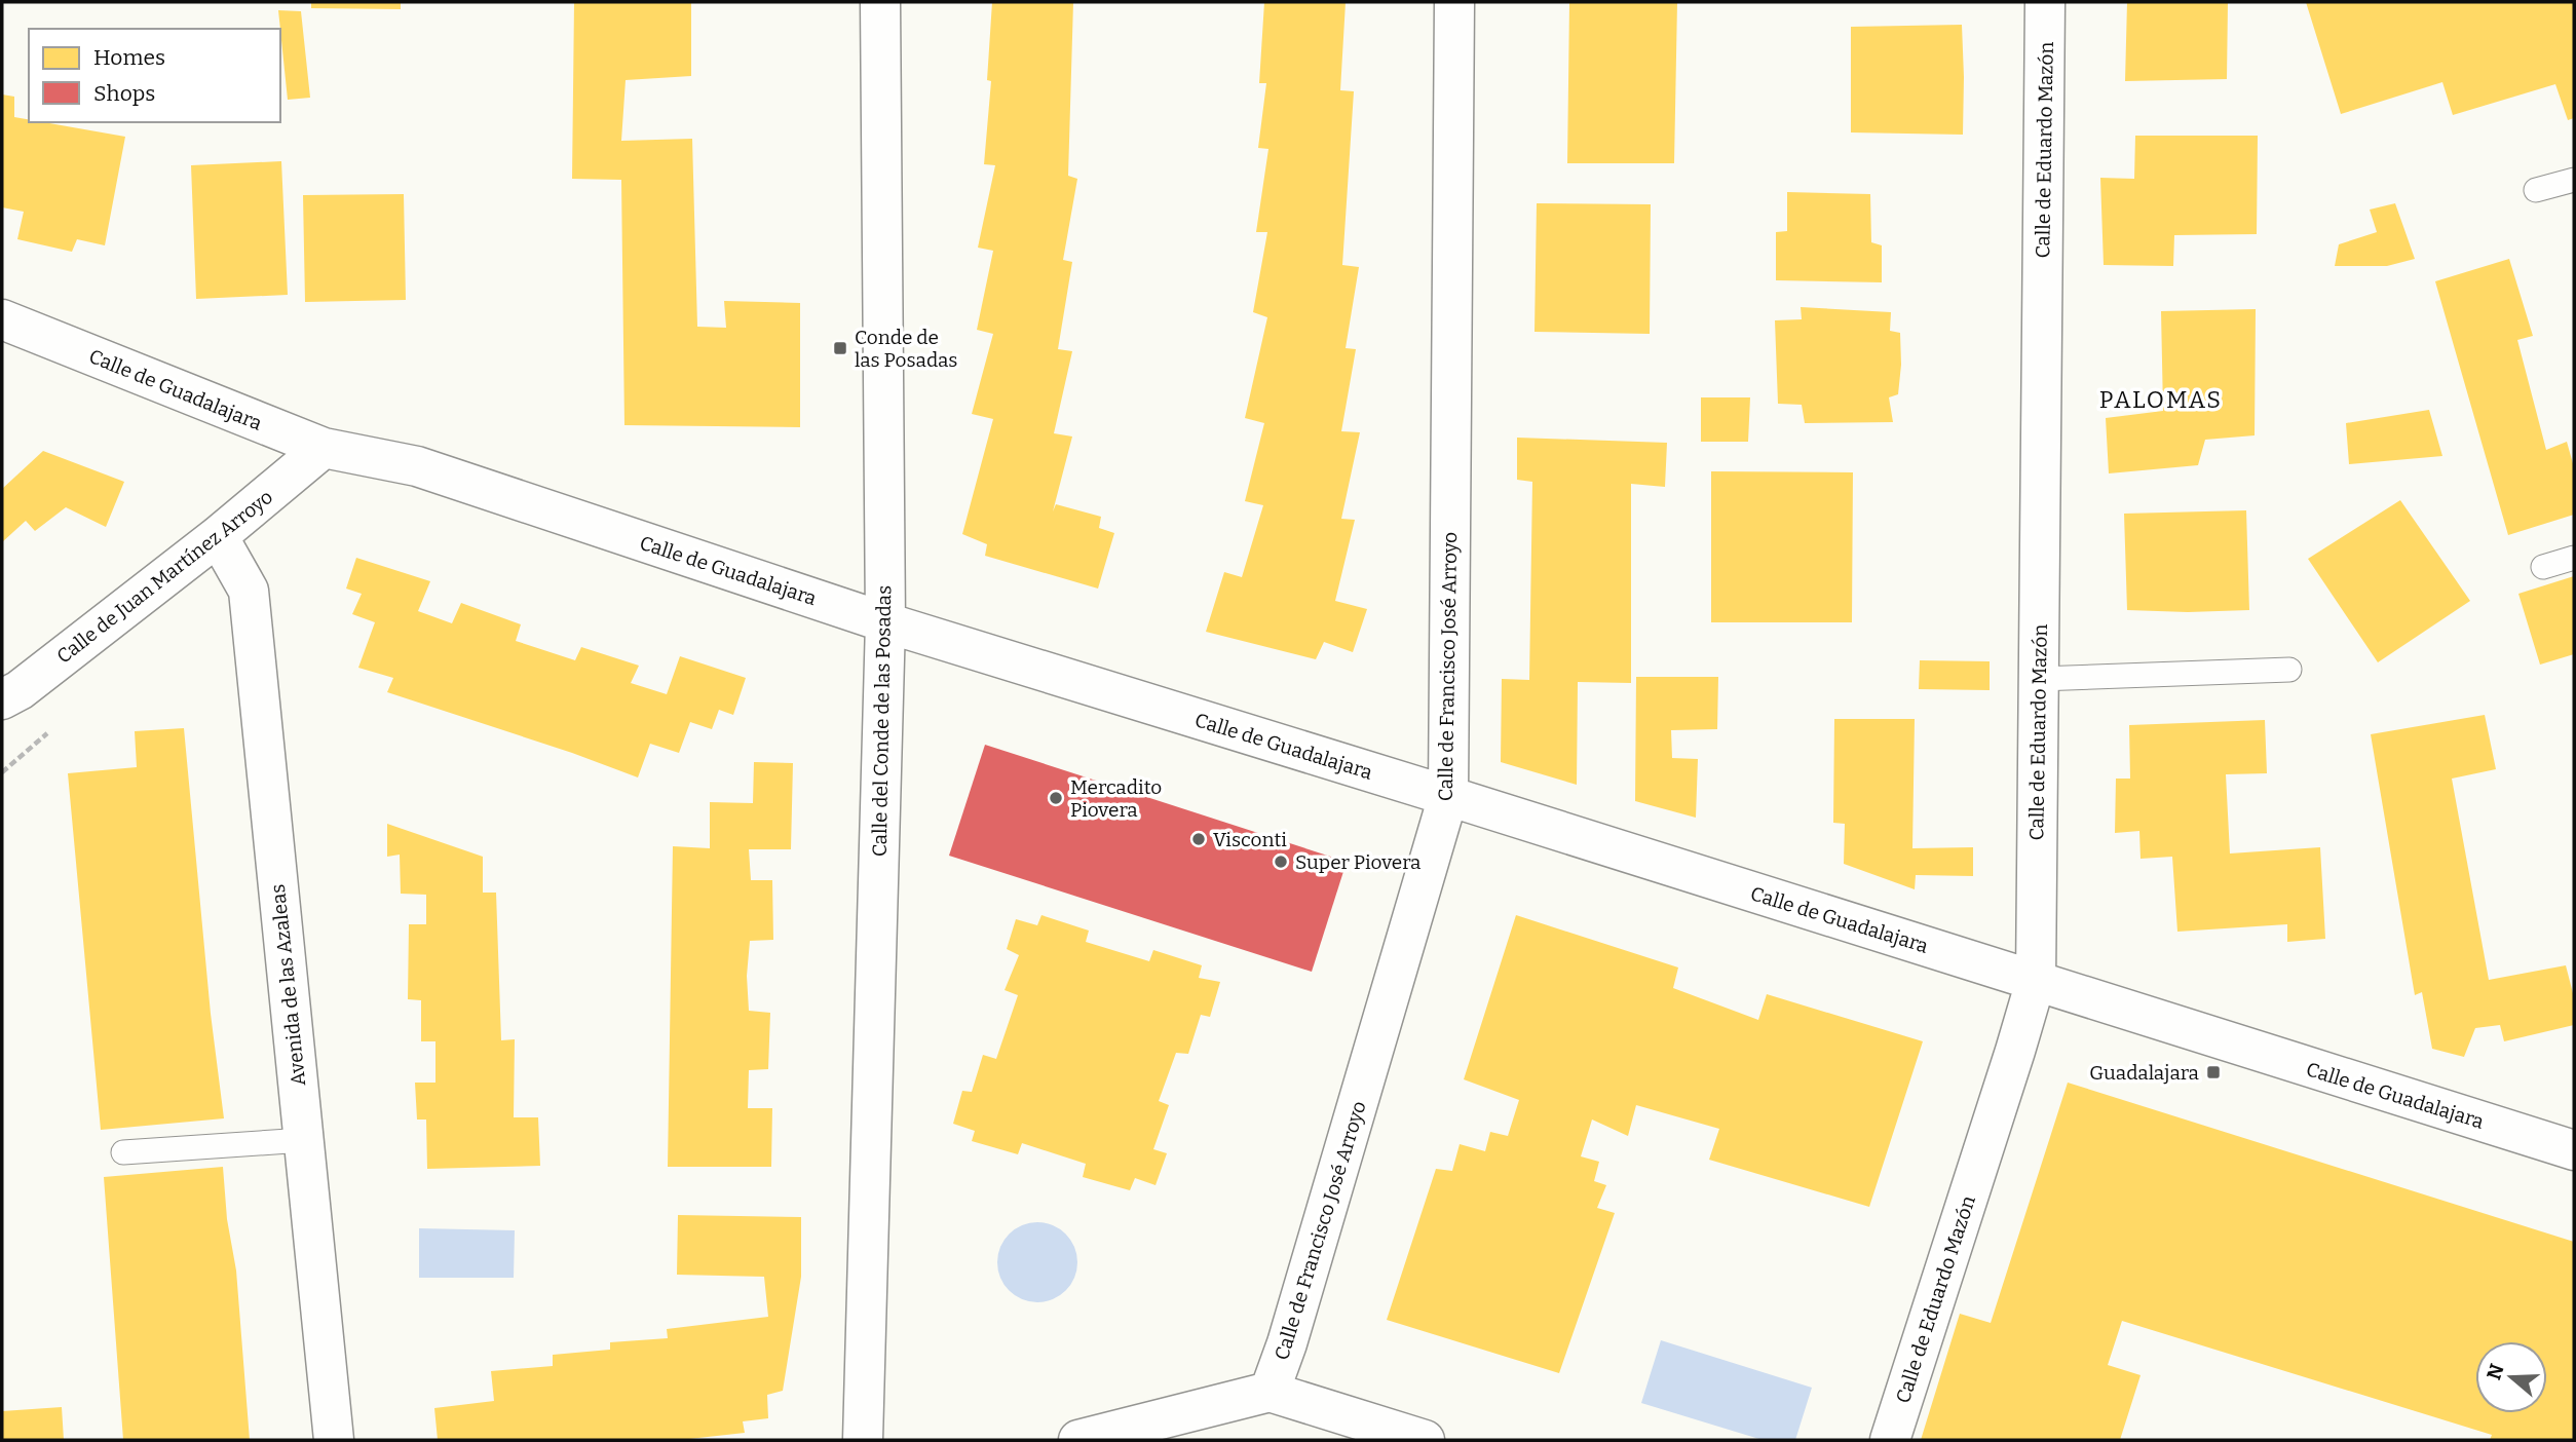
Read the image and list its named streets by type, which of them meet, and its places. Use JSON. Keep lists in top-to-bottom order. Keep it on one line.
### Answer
{"streets":{"street":["Calle de Eduardo Mazón","Calle de Guadalajara","Calle de Juan Martínez Arroyo","Calle de Francisco José Arroyo","Calle del Conde de las Posadas","Avenida de las Azaleas"]},"crossings":[["Calle de Eduardo Mazón","Calle de Guadalajara"],["Calle de Guadalajara","Calle de Juan Martínez Arroyo"],["Calle de Guadalajara","Calle de Francisco José Arroyo"],["Calle de Guadalajara","Calle del Conde de las Posadas"],["Calle de Juan Martínez Arroyo","Avenida de las Azaleas"]],"districts":["PALOMAS"],"places":{"transit":["Conde de las Posadas","Guadalajara"],"other":["Mercadito Piovera","Visconti","Super Piovera"]},"legend":["Homes","Shops"],"north":"left"}
